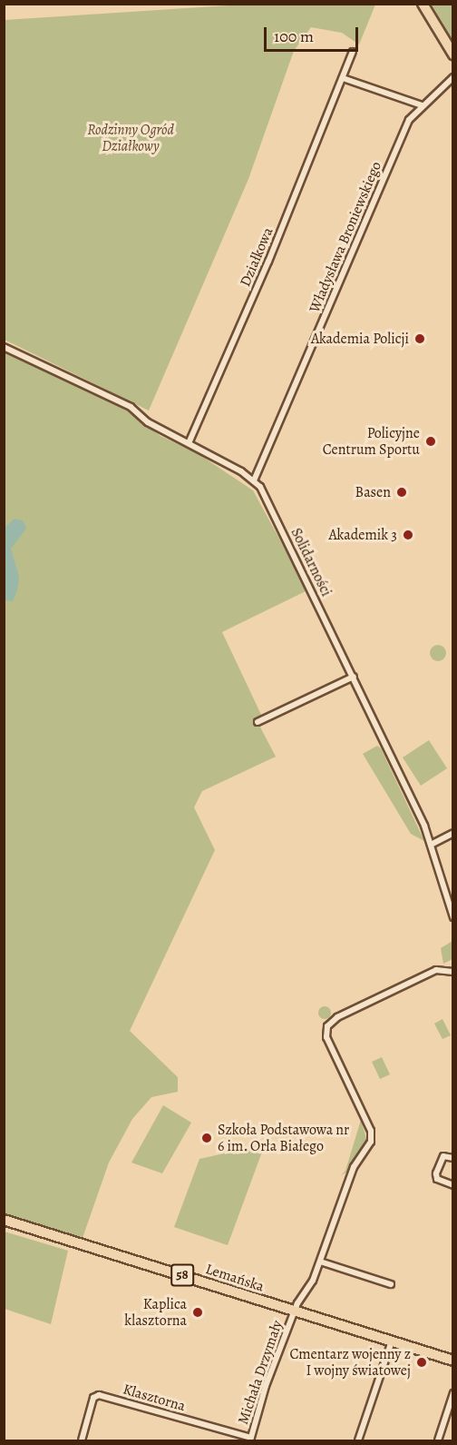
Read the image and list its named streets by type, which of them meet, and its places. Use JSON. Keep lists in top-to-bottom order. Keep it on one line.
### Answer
{"streets":{"main road":["58","Lemańska"],"street":["Władysława Broniewskiego","Działkowa","Solidarności","Michała Drzymały","Klasztorna"]},"crossings":[["Władysława Broniewskiego","Solidarności"],["58","Lemańska"],["Lemańska","Michała Drzymały"],["Michała Drzymały","Klasztorna"]],"parks":["Rodzinny Ogród Działkowy"],"places":["Akademia Policji","Policyjne Centrum Sportu","Basen","Akademik 3","Szkoła Podstawowa nr 6 im. Orła Białego","Kaplica klasztorna","Cmentarz wojenny z I wojny światowej"],"scale_bar":"100 m"}
